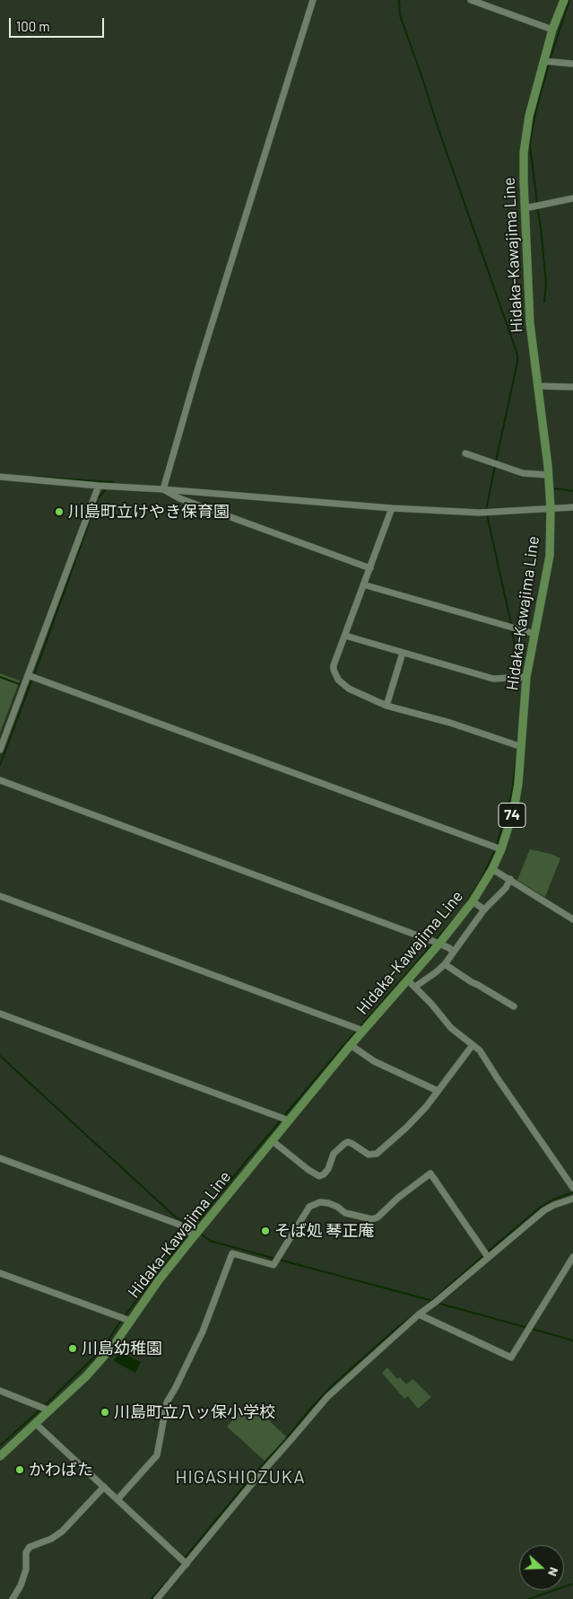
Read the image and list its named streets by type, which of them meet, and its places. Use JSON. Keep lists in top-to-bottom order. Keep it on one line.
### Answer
{"streets":{"main road":["Hidaka-Kawajima Line","74"]},"districts":["HIGASHIOZUKA"],"places":["川島町立けやき保育園","そば処 琴正庵","川島幼稚園","川島町立八ッ保小学校","かわばた"],"scale_bar":"100 m","north":"right"}
